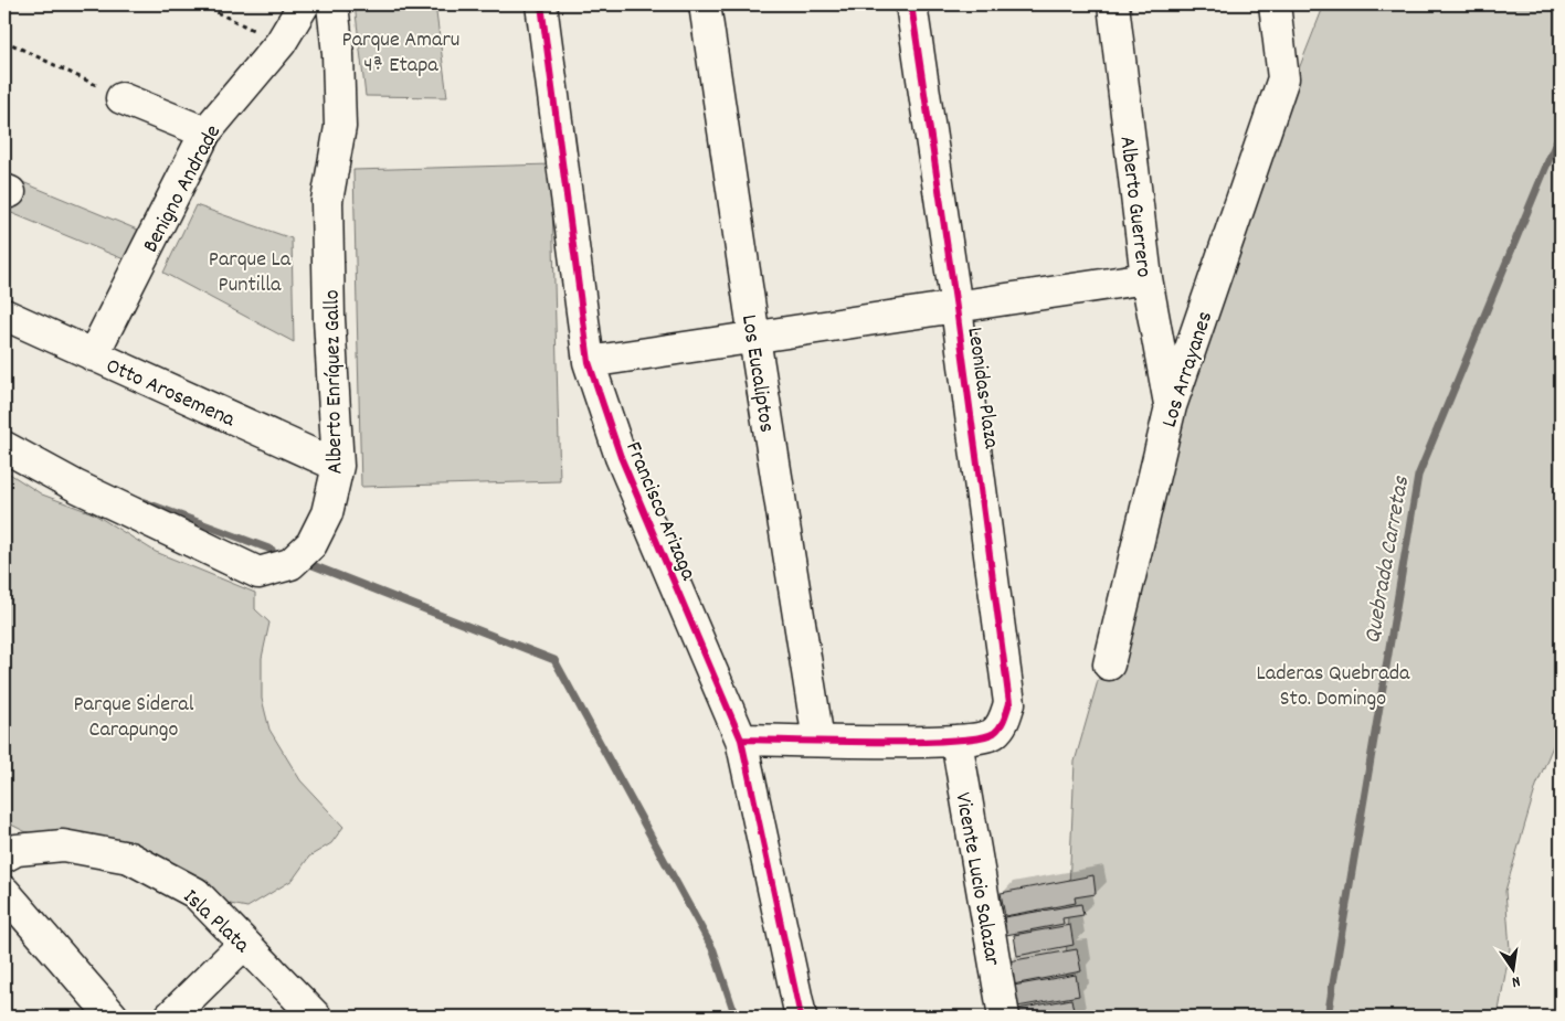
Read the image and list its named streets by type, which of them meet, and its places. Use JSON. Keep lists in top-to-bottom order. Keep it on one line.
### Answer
{"streets":{"street":["Benigno Andrade","Alberto Guerrero","Los Arrayanes","Los Eucaliptos","Alberto Enríquez Gallo","Leonidas Plaza","Otto Arosemena","Francisco Arizaga","Vicente Lucio Salazar","Isla Plata"]},"crossings":[["Benigno Andrade","Otto Arosemena"],["Alberto Guerrero","Los Arrayanes"],["Alberto Enríquez Gallo","Otto Arosemena"],["Leonidas Plaza","Vicente Lucio Salazar"]],"water":["Quebrada Carretas"],"parks":["Parque Amaru 4ª Etapa","Parque La Puntilla","Laderas Quebrada Sto. Domingo","Parque Sideral Carapungo"],"north":"bottom"}
